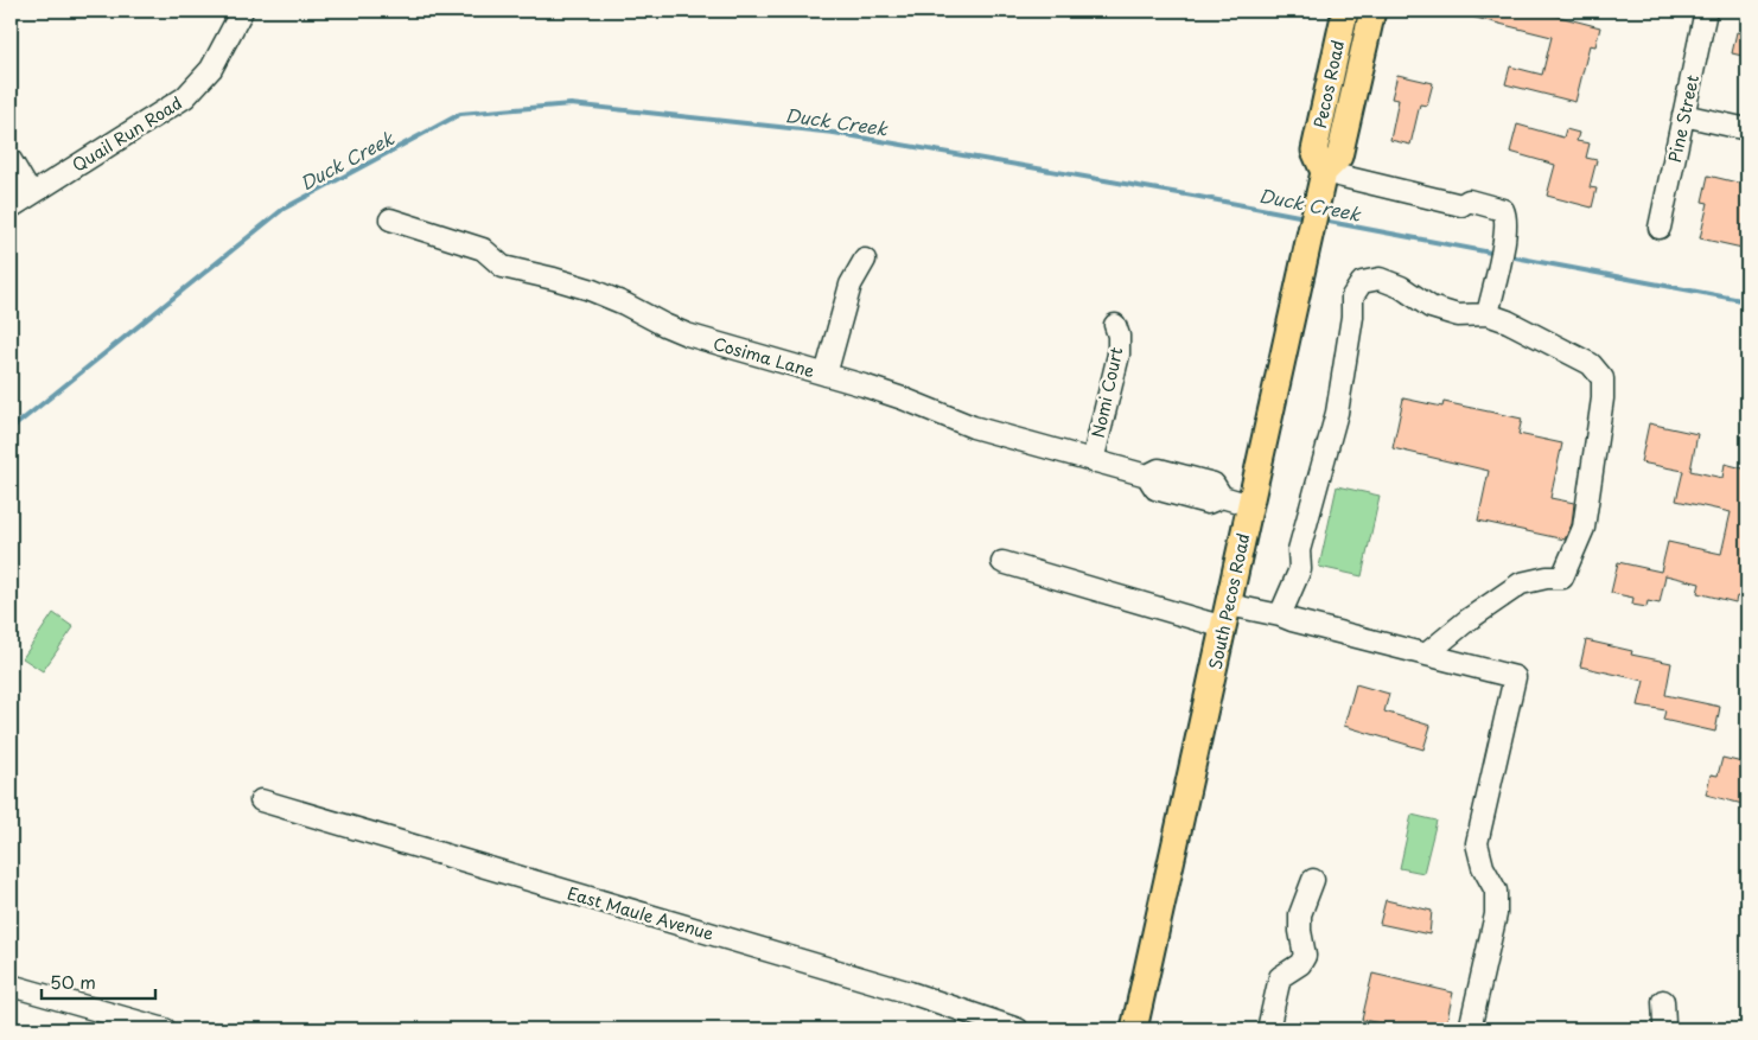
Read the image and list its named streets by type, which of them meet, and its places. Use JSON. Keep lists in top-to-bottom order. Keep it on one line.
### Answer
{"streets":{"main road":["Pecos Road","South Pecos Road"],"street":["Pine Street","Quail Run Road","Cosima Lane","Nomi Court","East Maule Avenue"]},"crossings":[["Pecos Road","South Pecos Road"],["Cosima Lane","Nomi Court"],["Cosima Lane","South Pecos Road"]],"water":["Duck Creek"],"scale_bar":"50 m"}
